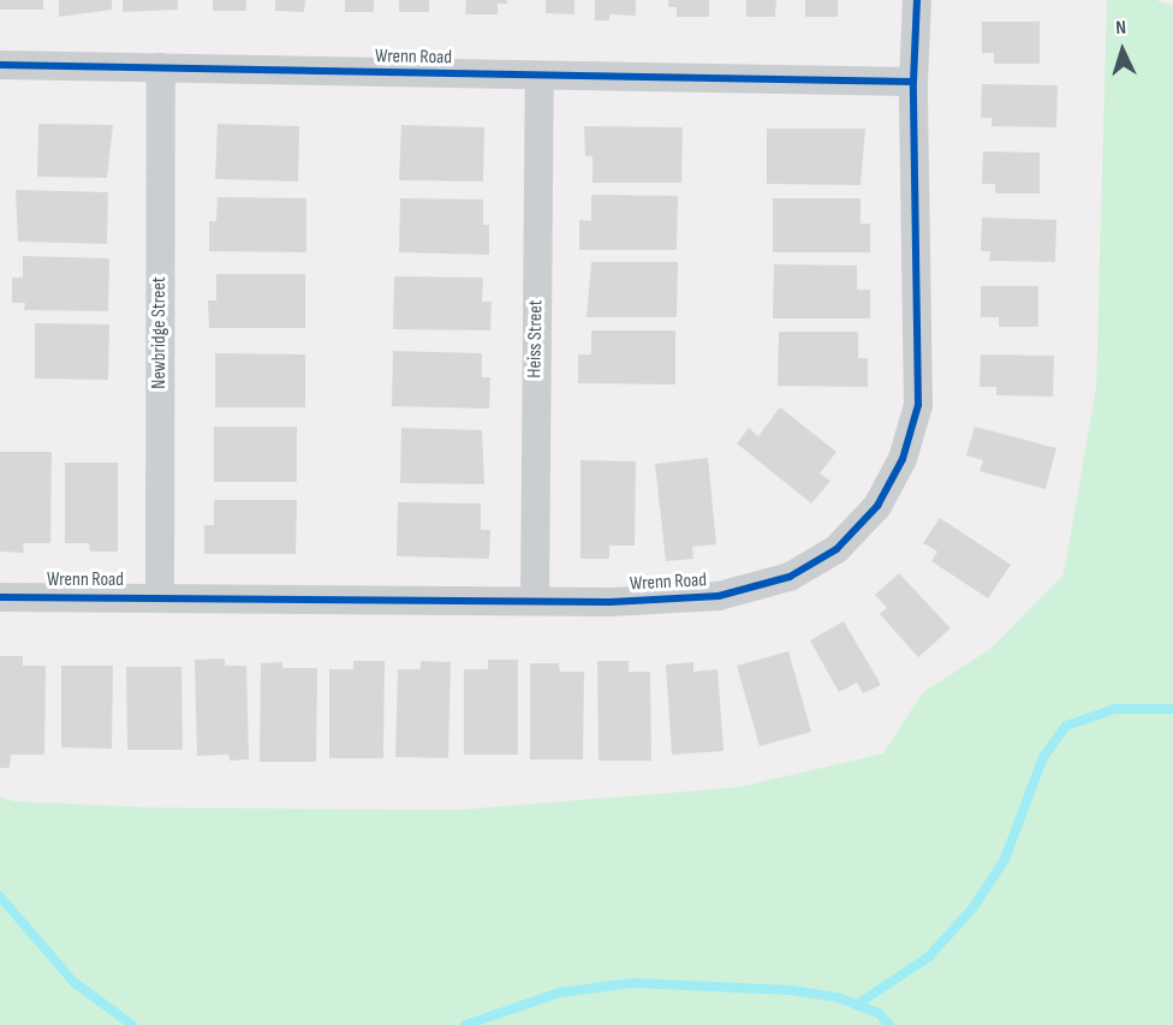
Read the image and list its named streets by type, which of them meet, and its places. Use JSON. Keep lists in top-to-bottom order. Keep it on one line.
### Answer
{"streets":{"street":["Wrenn Road","Newbridge Street","Heiss Street"]},"crossings":[["Wrenn Road","Newbridge Street"],["Wrenn Road","Heiss Street"]],"north":"top"}
